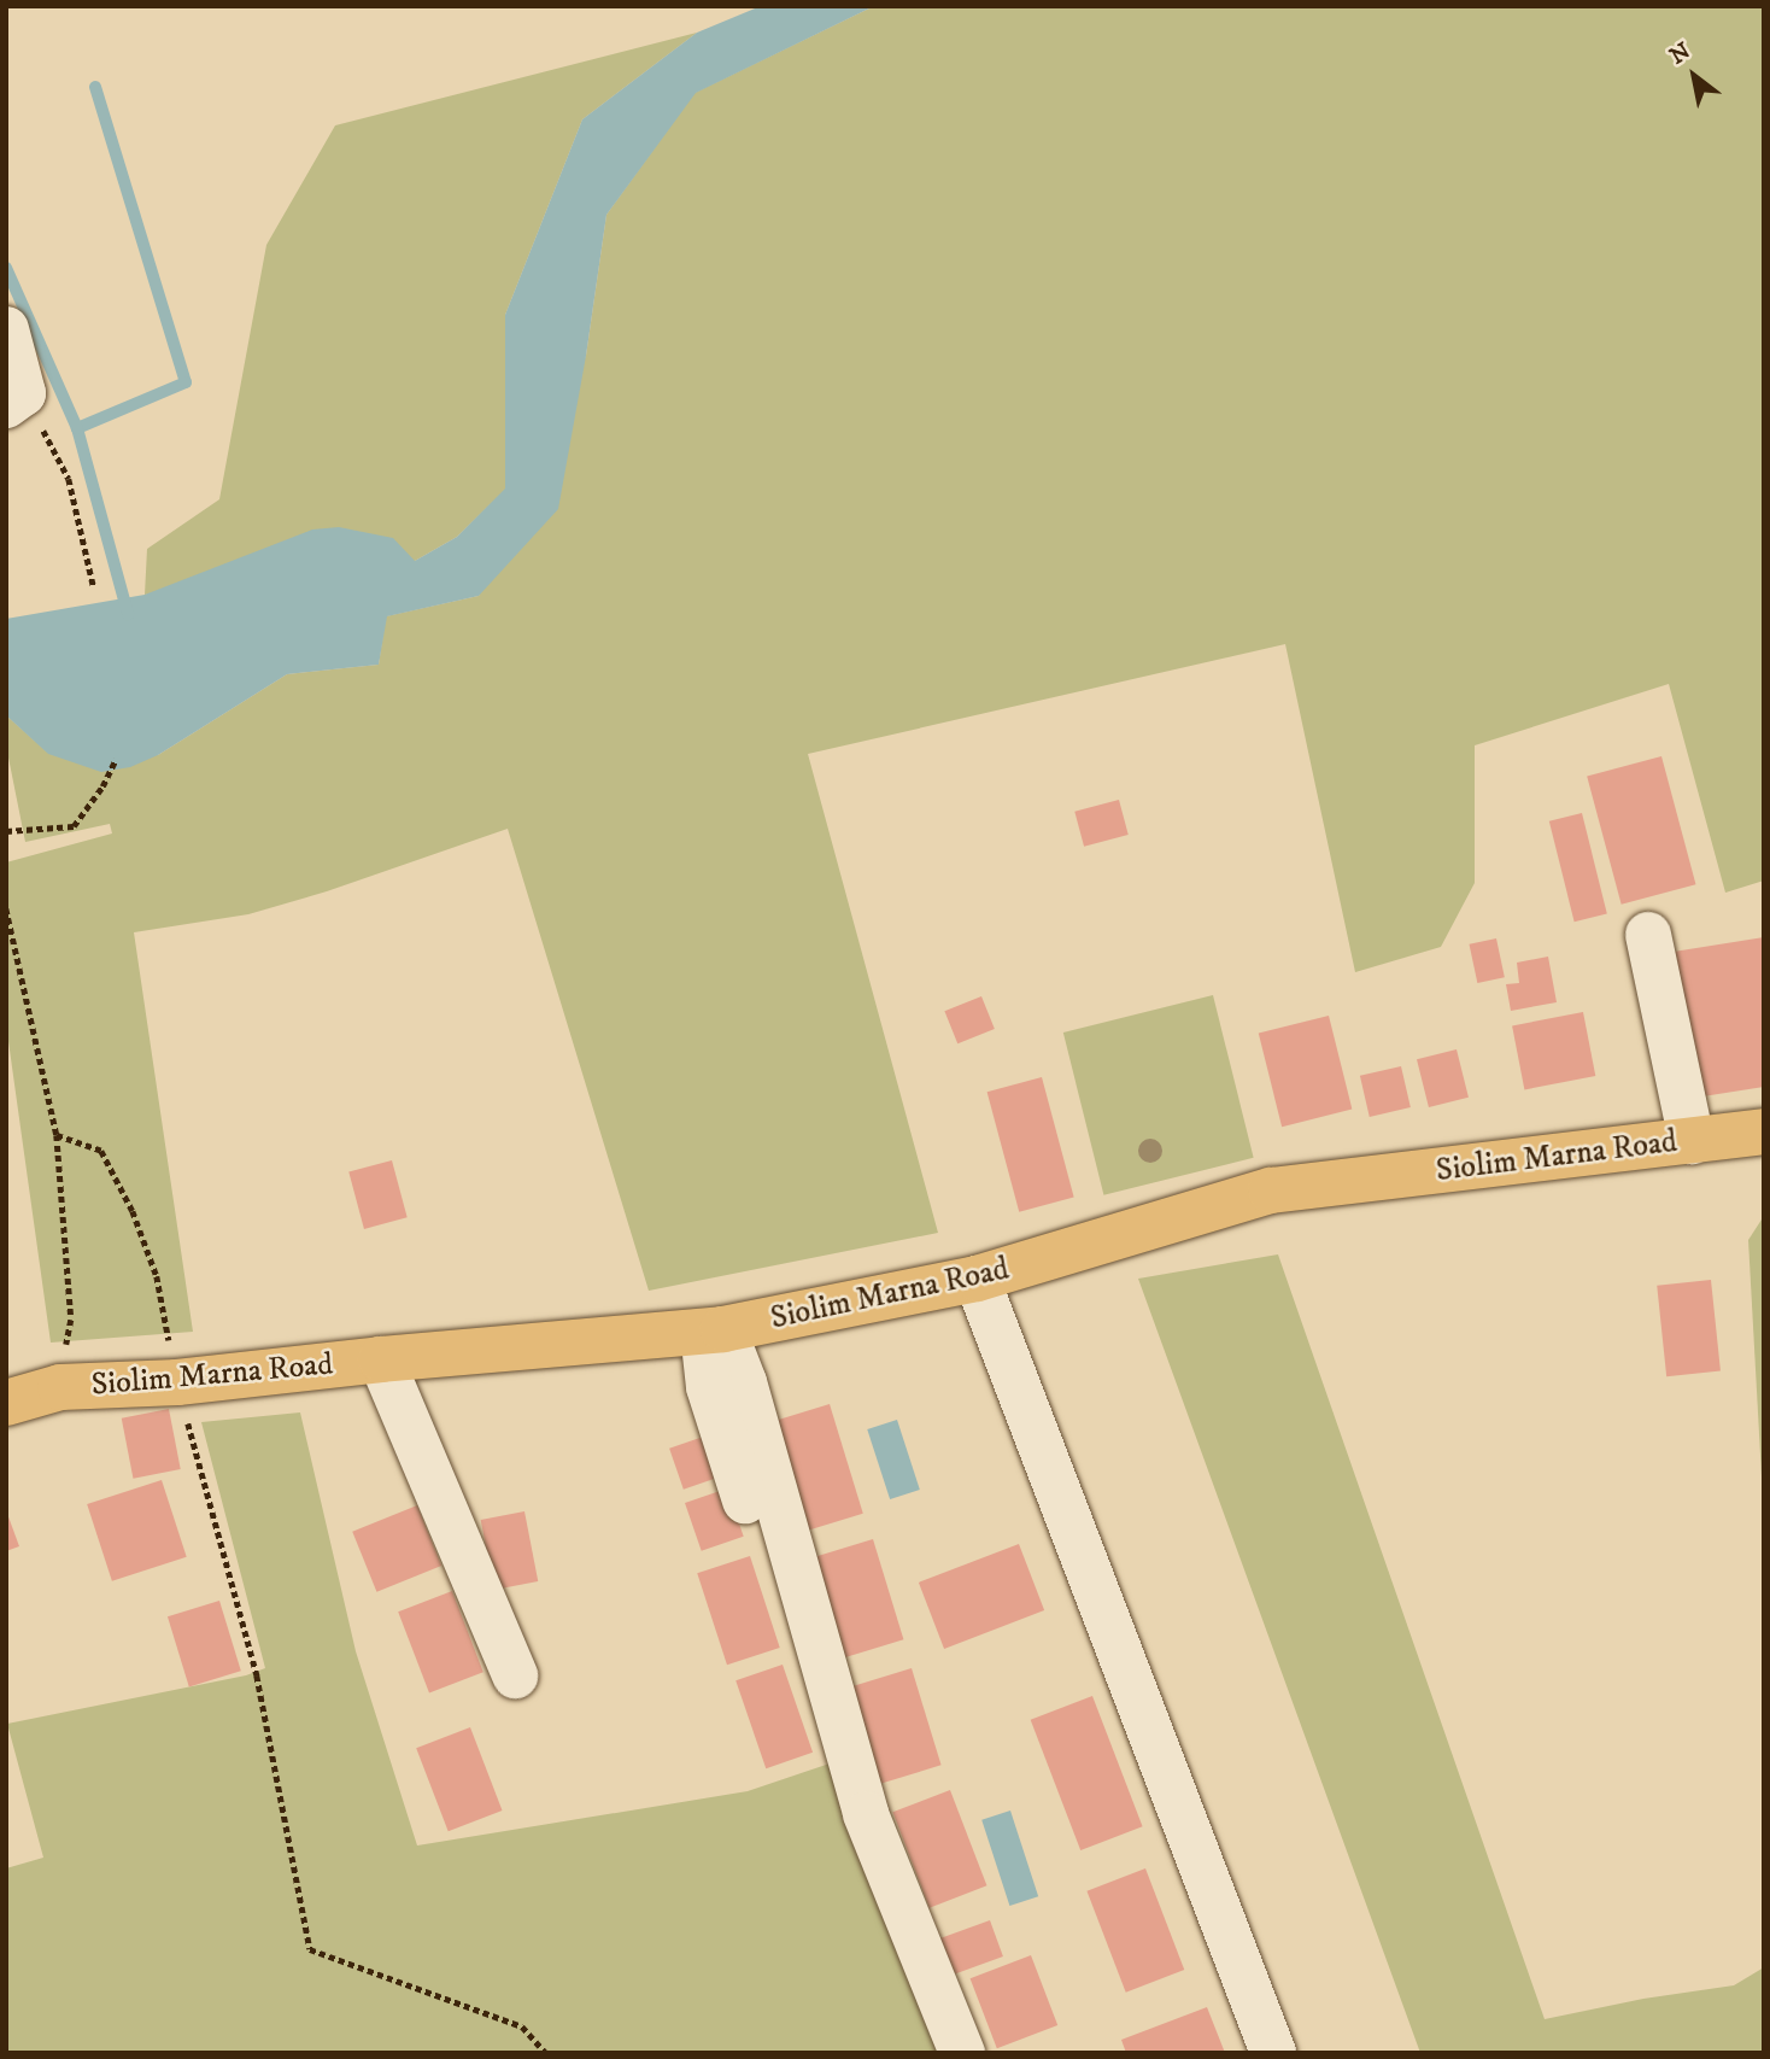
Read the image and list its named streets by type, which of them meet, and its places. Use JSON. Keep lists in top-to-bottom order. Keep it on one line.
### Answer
{"streets":{"main road":["Siolim Marna Road"]},"north":"top left"}
